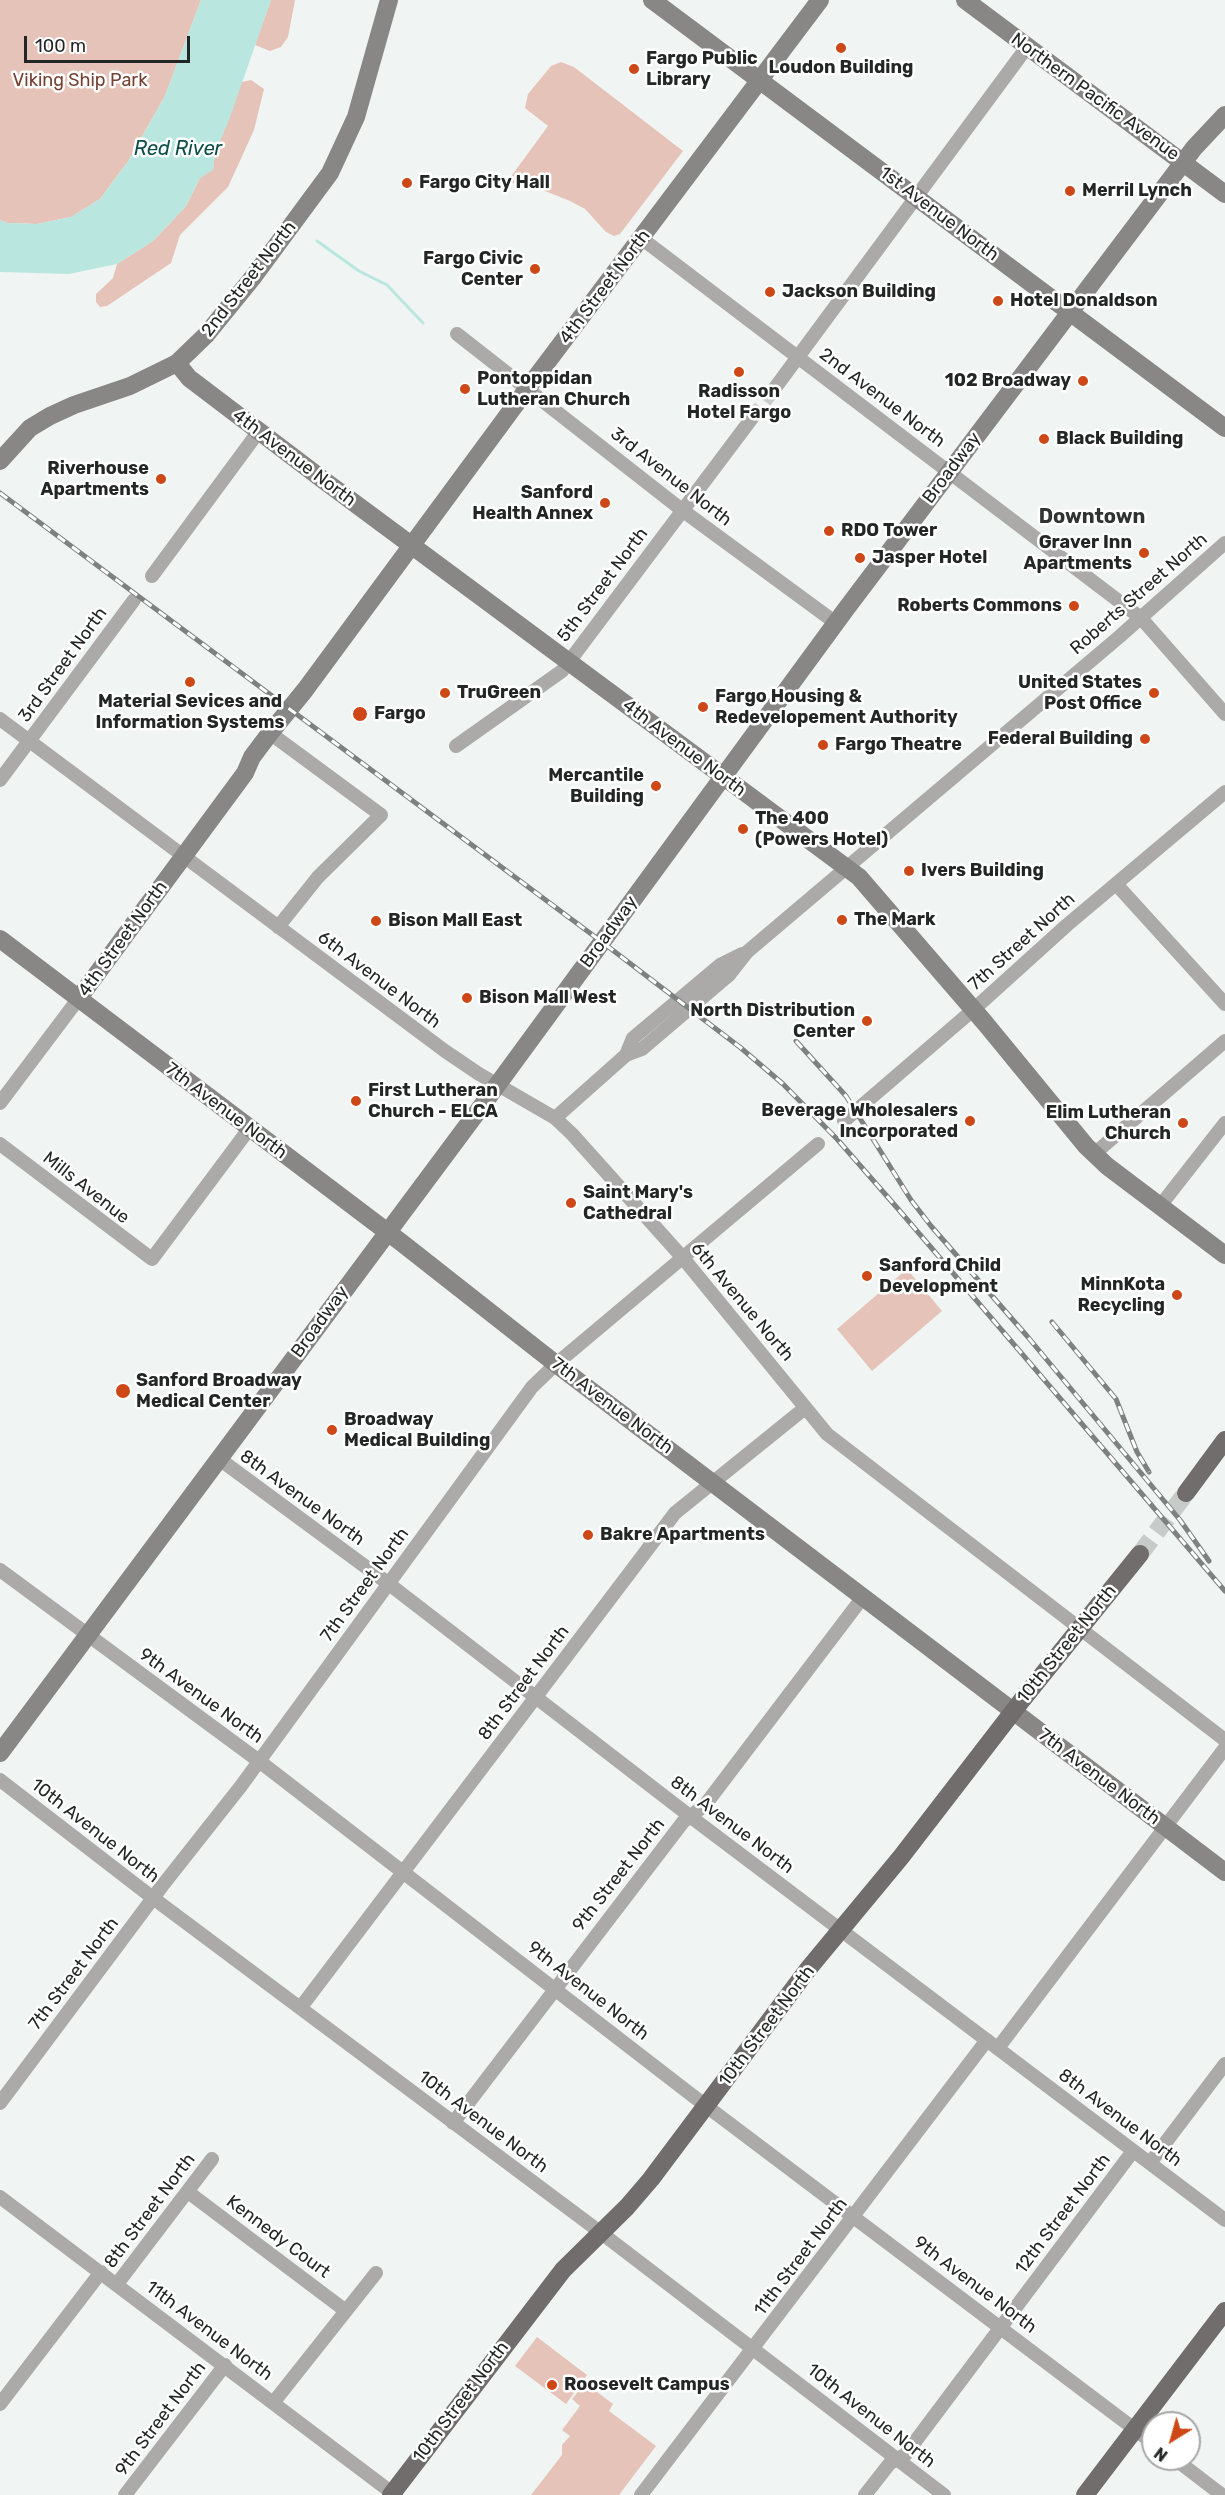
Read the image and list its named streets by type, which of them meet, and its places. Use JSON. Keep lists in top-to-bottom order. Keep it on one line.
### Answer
{"streets":{"main road":["10th Street North"],"street":["Northern Pacific Avenue","1st Avenue North","2nd Street North","4th Street North","2nd Avenue North","4th Avenue North","Broadway","3rd Avenue North","5th Street North","Roberts Street North","3rd Street North","7th Street North","6th Avenue North","7th Avenue North","Mills Avenue","8th Avenue North","8th Street North","9th Avenue North","10th Avenue North","9th Street North","12th Street North","Kennedy Court","11th Street North","11th Avenue North"]},"crossings":[["Northern Pacific Avenue","Broadway"],["1st Avenue North","4th Street North"],["1st Avenue North","Broadway"],["2nd Street North","4th Avenue North"],["4th Street North","2nd Avenue North"],["4th Street North","4th Avenue North"],["4th Street North","3rd Avenue North"],["4th Street North","6th Avenue North"],["4th Street North","7th Avenue North"],["2nd Avenue North","Broadway"],["2nd Avenue North","Roberts Street North"],["4th Avenue North","Broadway"],["4th Avenue North","5th Street North"],["4th Avenue North","Roberts Street North"],["4th Avenue North","7th Street North"],["Broadway","3rd Avenue North"],["Broadway","6th Avenue North"],["Broadway","7th Avenue North"],["Broadway","8th Avenue North"],["Broadway","9th Avenue North"],["3rd Avenue North","5th Street North"],["Roberts Street North","6th Avenue North"],["3rd Street North","6th Avenue North"],["7th Street North","6th Avenue North"],["7th Street North","7th Avenue North"],["7th Street North","8th Avenue North"],["7th Street North","9th Avenue North"],["7th Street North","10th Avenue North"],["6th Avenue North","10th Street North"],["6th Avenue North","8th Street North"],["7th Avenue North","Mills Avenue"],["7th Avenue North","10th Street North"],["7th Avenue North","8th Street North"],["7th Avenue North","9th Street North"],["7th Avenue North","11th Street North"],["8th Avenue North","10th Street North"],["8th Avenue North","8th Street North"],["8th Avenue North","9th Street North"],["8th Avenue North","12th Street North"],["8th Avenue North","11th Street North"],["10th Street North","9th Avenue North"],["10th Street North","10th Avenue North"],["10th Street North","11th Avenue North"],["8th Street North","9th Avenue North"],["8th Street North","10th Avenue North"],["8th Street North","Kennedy Court"],["8th Street North","11th Avenue North"],["9th Avenue North","9th Street North"],["9th Avenue North","12th Street North"],["9th Avenue North","11th Street North"],["10th Avenue North","9th Street North"],["10th Avenue North","12th Street North"],["10th Avenue North","11th Street North"],["9th Street North","11th Avenue North"]],"districts":["Downtown"],"water":["Red River"],"parks":["Viking Ship Park"],"places":["Loudon Building","Fargo Public Library","Fargo City Hall","Merril Lynch","Fargo Civic Center","Jackson Building","Hotel Donaldson","Radisson Hotel Fargo","102 Broadway","Pontoppidan Lutheran Church","Black Building","Riverhouse Apartments","Sanford Health Annex","RDO Tower","Graver Inn Apartments","Jasper Hotel","Roberts Commons","Material Sevices and Information Systems","TruGreen","United States Post Office","Fargo Housing & Redevelopement Authority","Fargo","Federal Building","Fargo Theatre","Mercantile Building","The 400 (Powers Hotel)","Ivers Building","The Mark","Bison Mall East","Bison Mall West","North Distribution Center","First Lutheran Church - ELCA","Beverage Wholesalers Incorporated","Elim Lutheran Church","Saint Mary's Cathedral","Sanford Child Development","MinnKota Recycling","Sanford Broadway Medical Center","Broadway Medical Building","Bakre Apartments","Roosevelt Campus"],"scale_bar":"100 m","north":"bottom left"}
